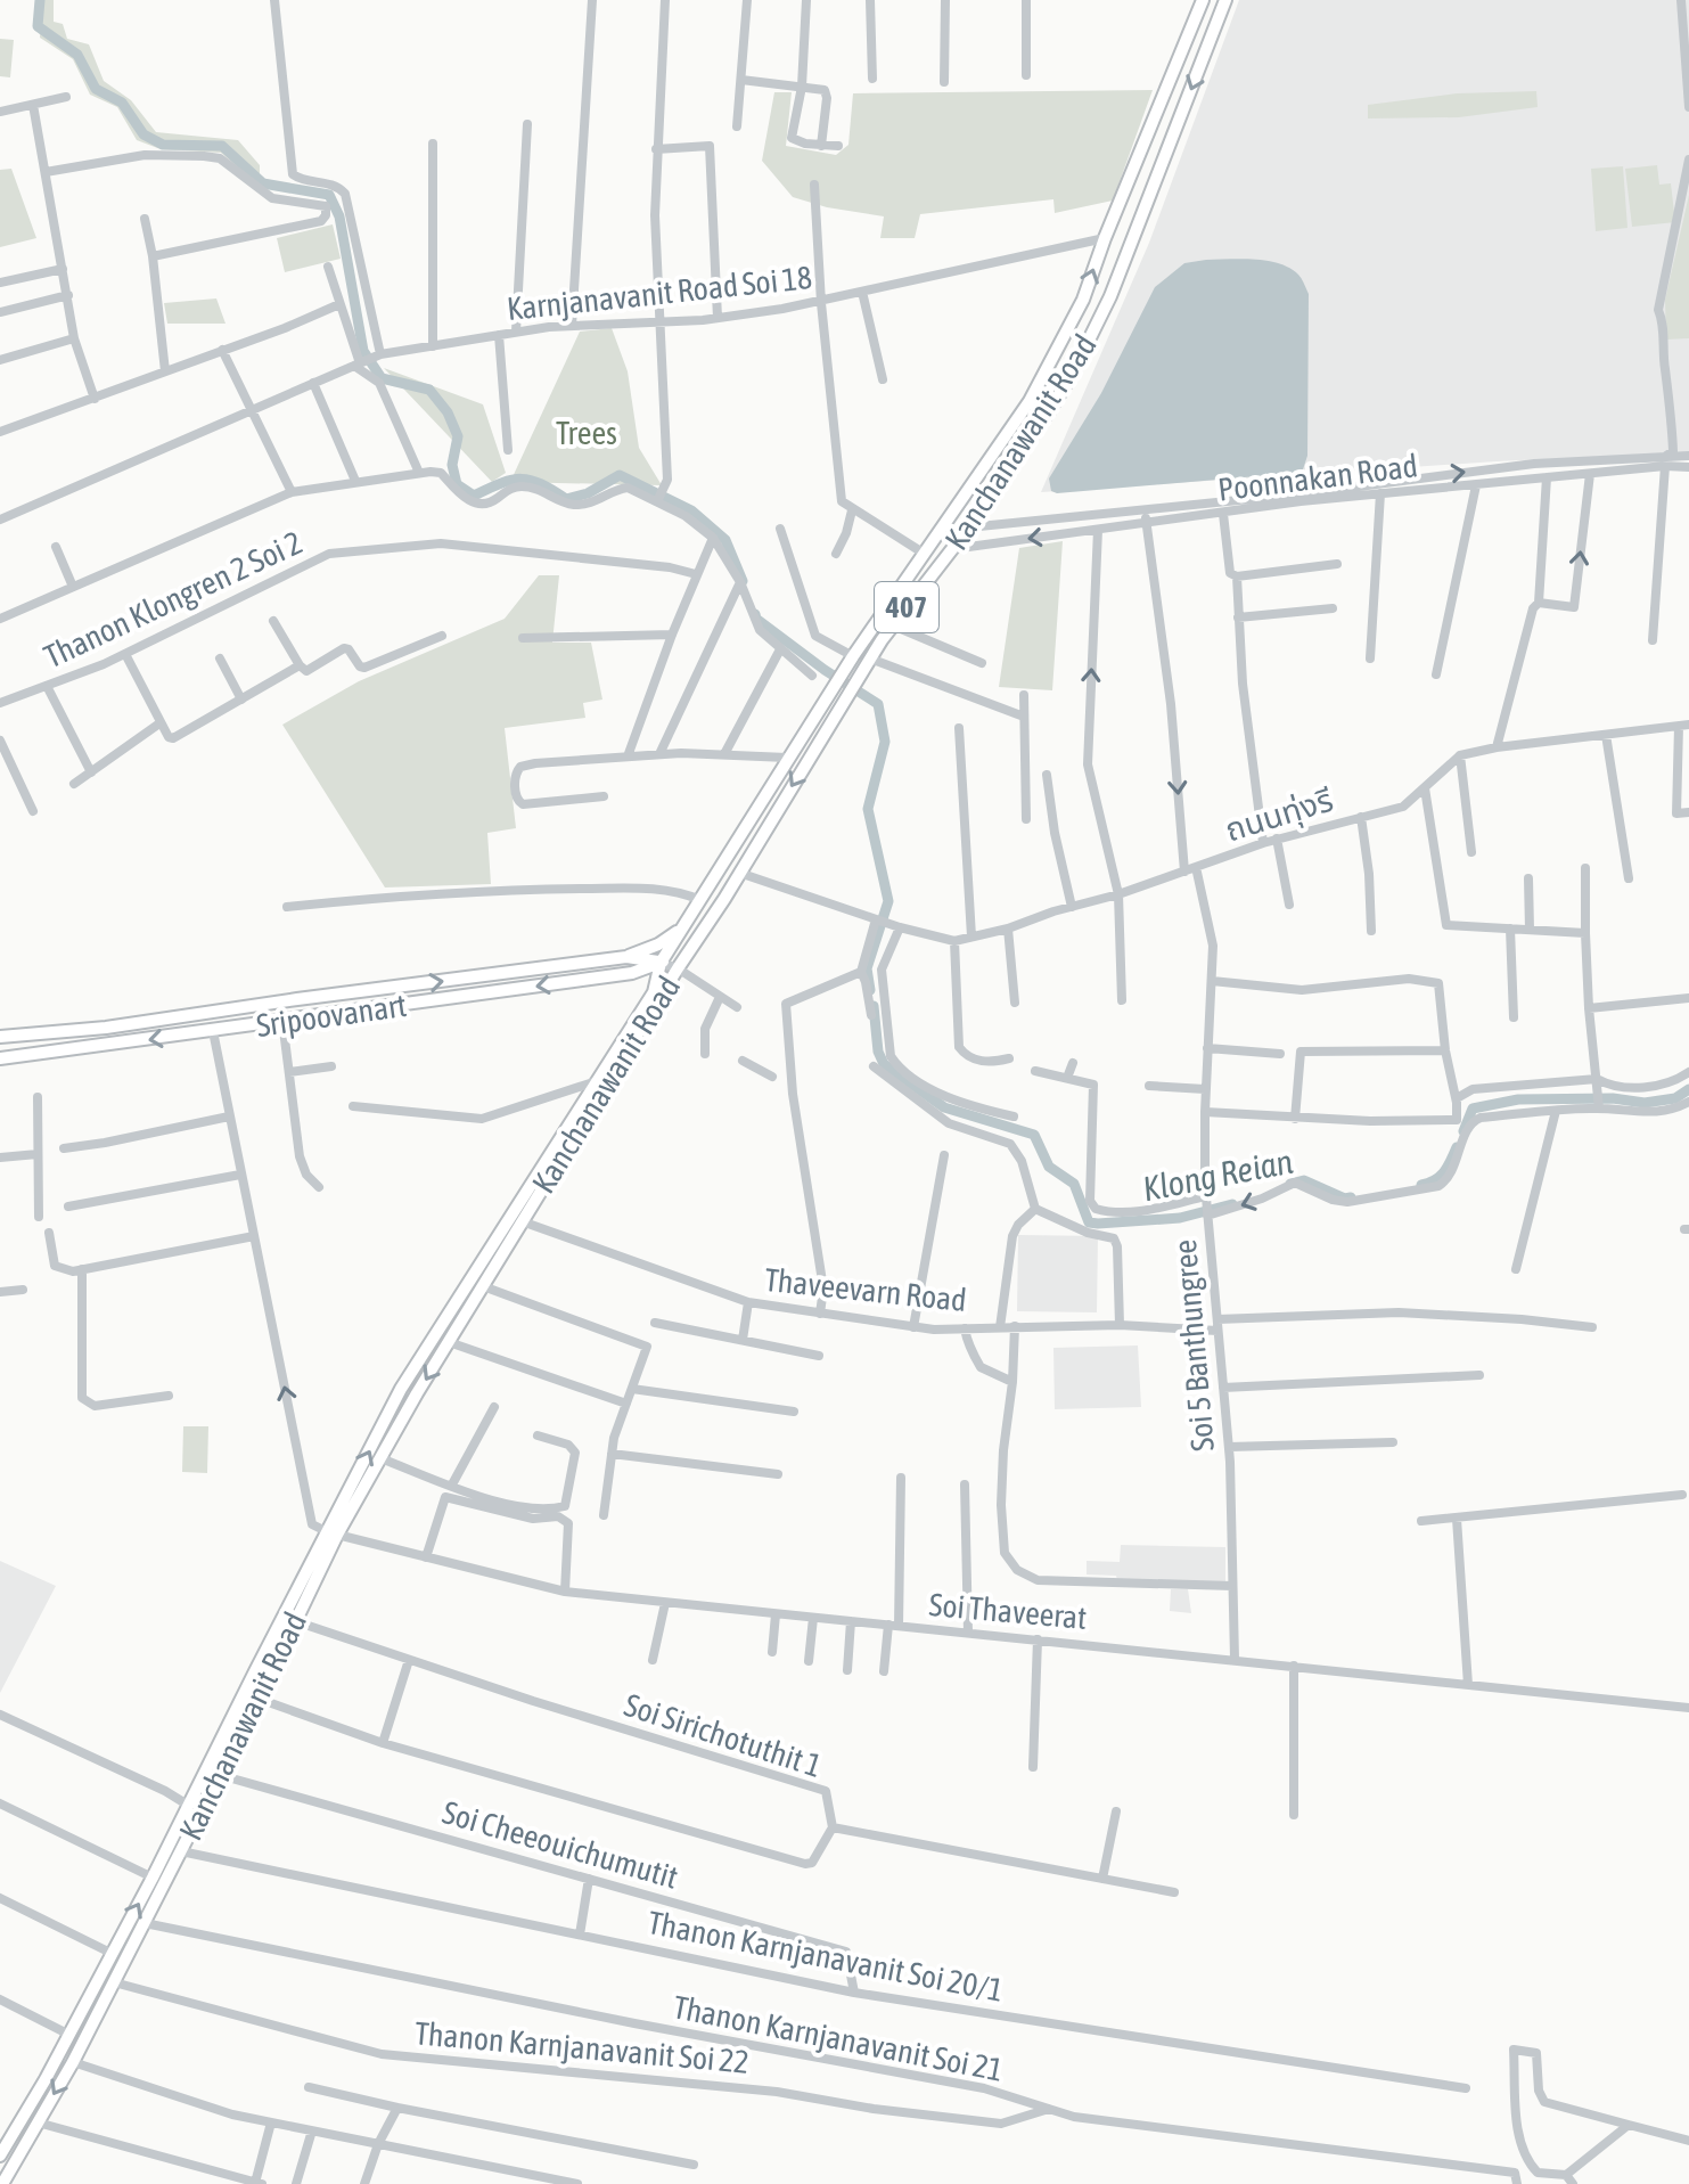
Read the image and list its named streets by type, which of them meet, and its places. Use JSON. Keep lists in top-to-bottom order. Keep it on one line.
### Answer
{"streets":{"main road":["Kanchanawanit Road","407","Sripoovanart"],"street":["Karnjanavanit Road Soi 18","Poonnakan Road","Thanon Klongren 2 Soi 2","ถนนทุ่งรี","Thaveevarn Road","Soi 5 Banthungree","Soi Thaveerat","Soi Sirichotuthit 1","Soi Cheeouichumutit","Thanon Karnjanavanit Soi 20/1","Thanon Karnjanavanit Soi 21","Thanon Karnjanavanit Soi 22"]},"crossings":[["Karnjanavanit Road Soi 18","Kanchanawanit Road"],["Kanchanawanit Road","Poonnakan Road"],["Kanchanawanit Road","ถนนทุ่งรี"],["Kanchanawanit Road","Sripoovanart"],["Kanchanawanit Road","Thaveevarn Road"],["Kanchanawanit Road","Soi Thaveerat"],["Kanchanawanit Road","Soi Sirichotuthit 1"],["Kanchanawanit Road","Soi Cheeouichumutit"],["Kanchanawanit Road","Thanon Karnjanavanit Soi 20/1"],["Kanchanawanit Road","Thanon Karnjanavanit Soi 21"],["Kanchanawanit Road","Thanon Karnjanavanit Soi 22"],["ถนนทุ่งรี","Soi 5 Banthungree"],["Thaveevarn Road","Soi 5 Banthungree"],["Soi 5 Banthungree","Soi Thaveerat"],["Soi Cheeouichumutit","Thanon Karnjanavanit Soi 20/1"],["Thanon Karnjanavanit Soi 21","Thanon Karnjanavanit Soi 22"]],"water":["Klong Reian"],"parks":["Trees"]}
